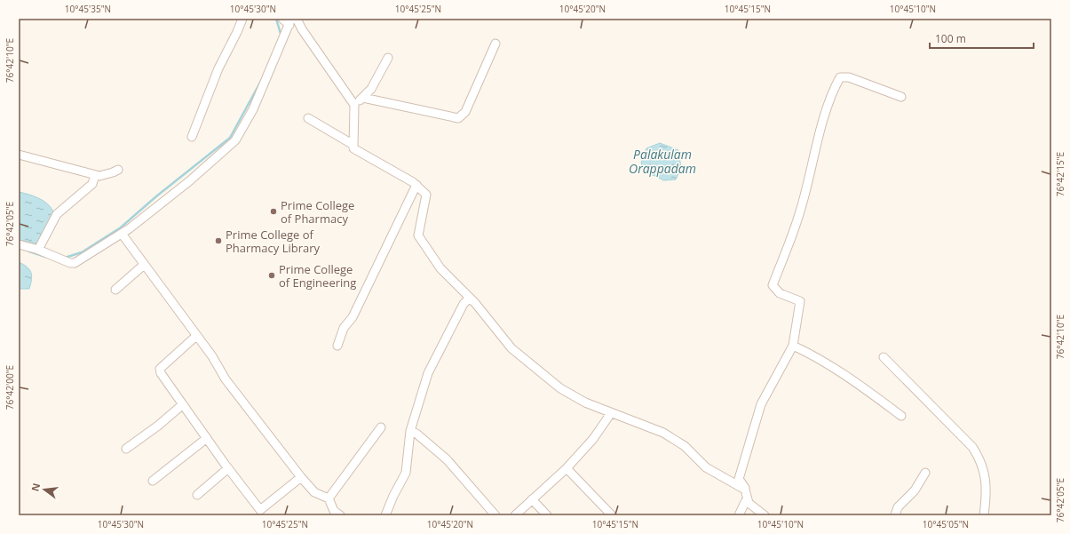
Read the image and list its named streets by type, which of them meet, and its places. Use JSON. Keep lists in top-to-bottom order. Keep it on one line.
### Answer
{"water":["Palakulam Orappadam"],"places":["Prime College of Pharmacy","Prime College of Pharmacy Library","Prime College of Engineering"],"scale_bar":"100 m","north":"left","coordinates":["10°45'35\"N","10°45'30\"N","10°45'25\"N","10°45'20\"N","10°45'15\"N","10°45'10\"N","76°42'10\"E","76°42'15\"E","76°42'05\"E","76°42'00\"E","10°45'05\"N"]}
